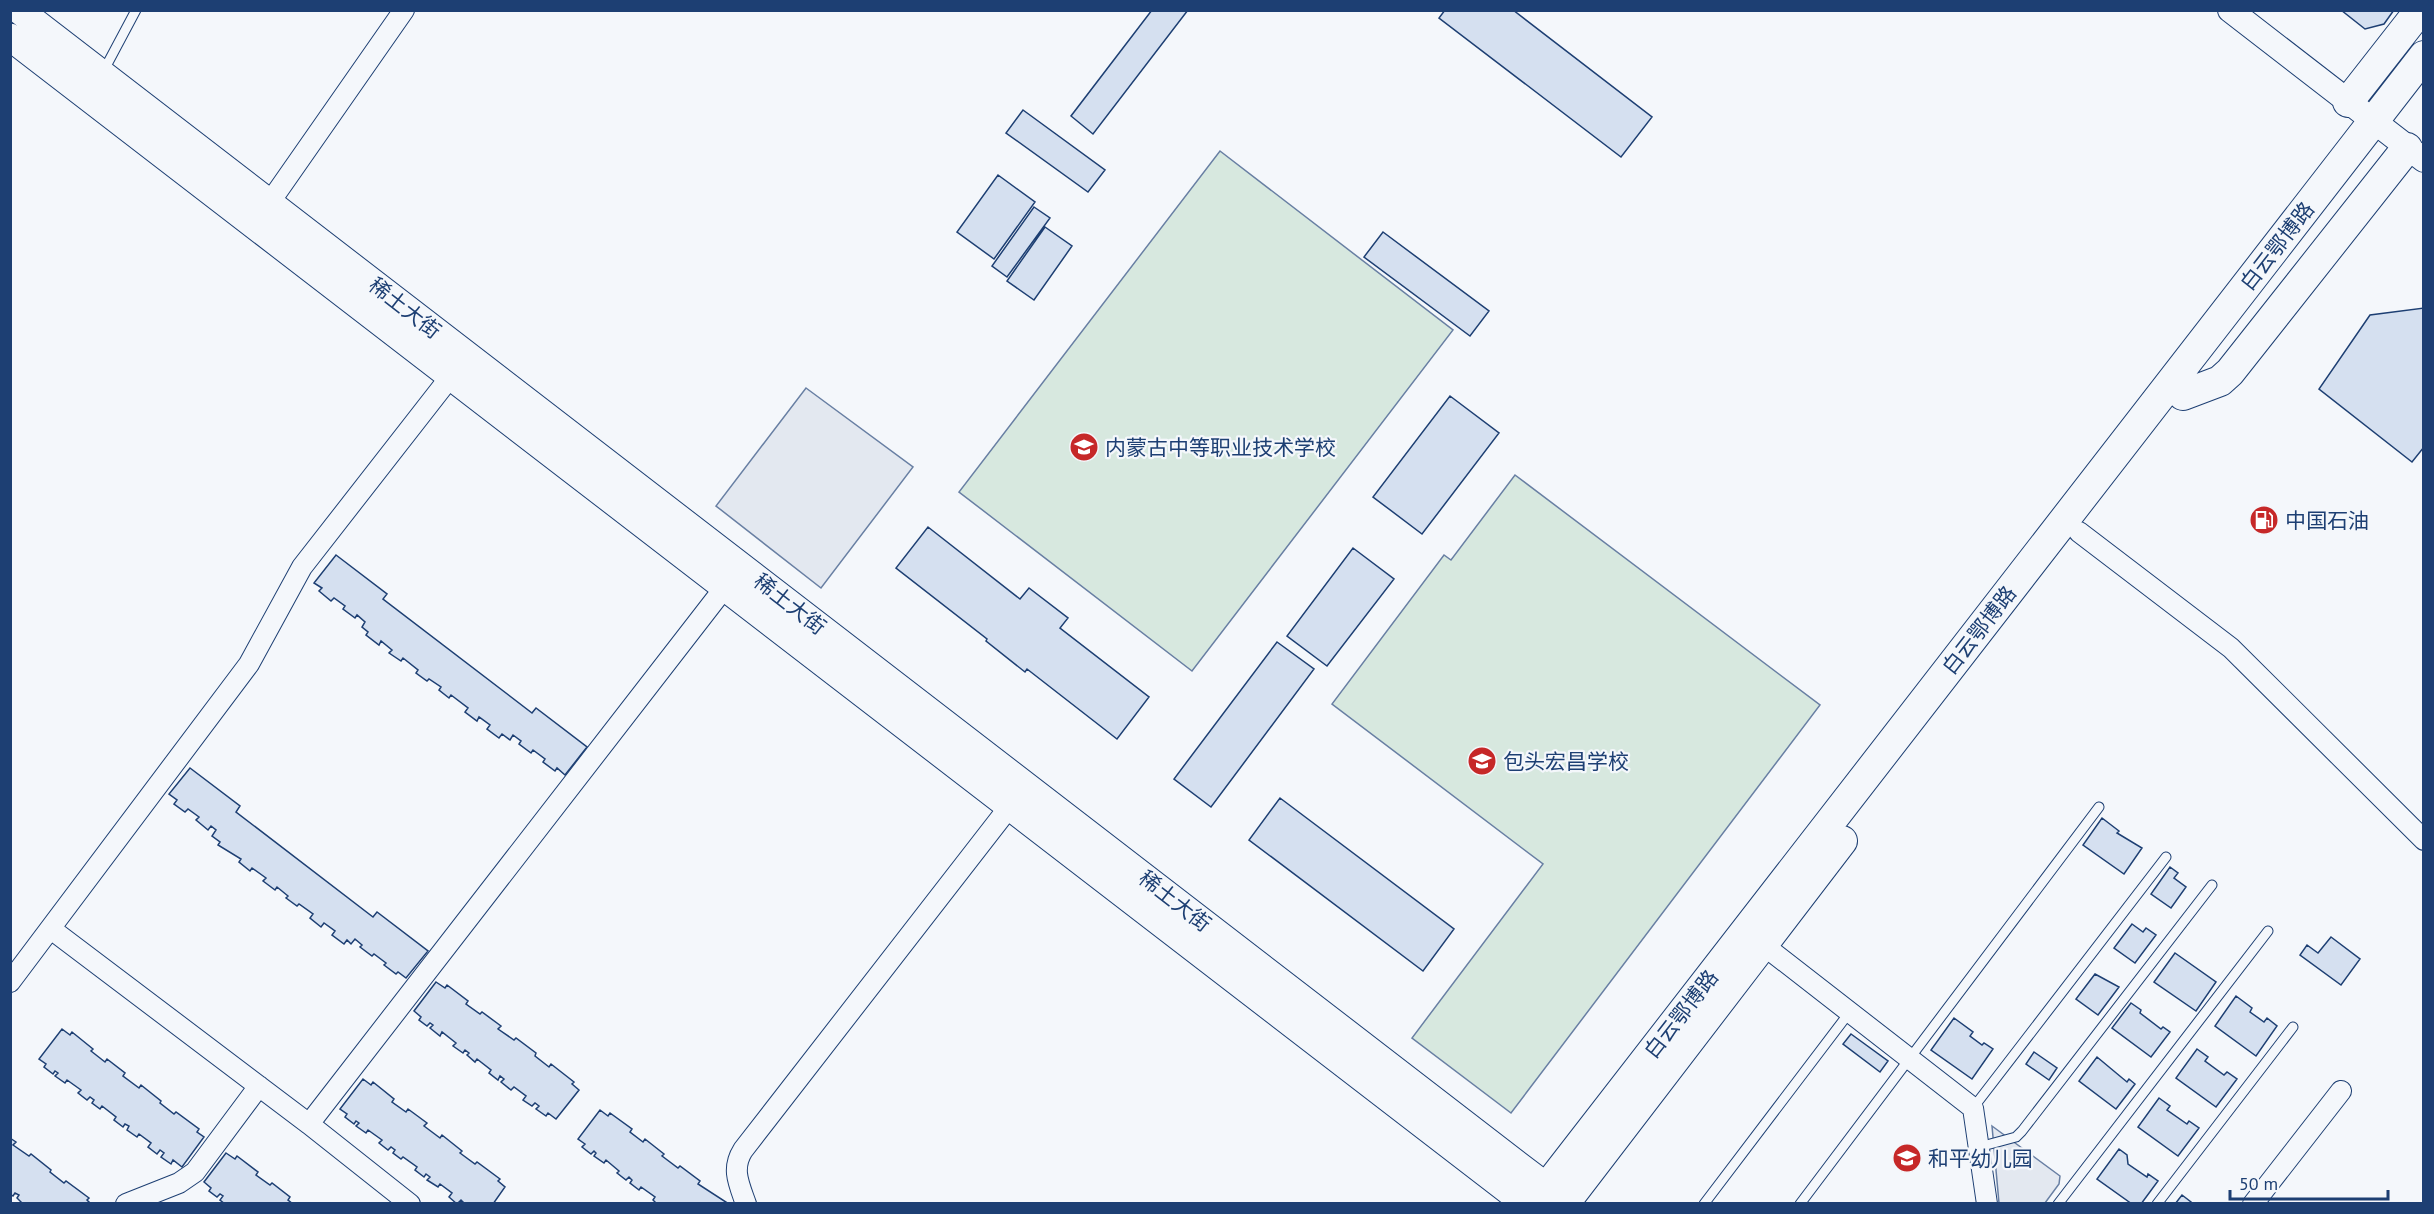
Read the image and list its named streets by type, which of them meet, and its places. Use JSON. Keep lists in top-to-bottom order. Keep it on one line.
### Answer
{"streets":{"main road":["白云鄂博路","稀土大街"]},"crossings":[["白云鄂博路","稀土大街"]],"places":{"school or university":["内蒙古中等职业技术学校","包头宏昌学校","和平幼儿园"],"fuel station":["中国石油"]},"scale_bar":"50 m"}
